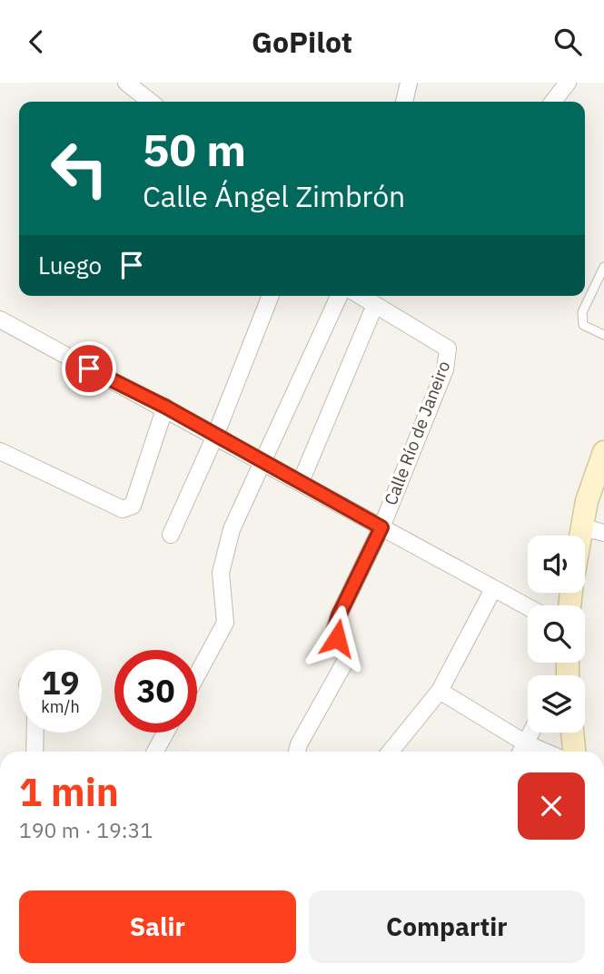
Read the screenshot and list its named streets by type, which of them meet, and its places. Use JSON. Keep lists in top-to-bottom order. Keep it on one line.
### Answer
{"streets":{"street":["Calle Río de Janeiro"]},"page":{"header":"GoPilot","turn":["50 m","Calle Ángel Zimbrón"],"then":"Luego","speed":"19 km/h","limit":"30","heading":["1 min","190 m · 19:31"],"buttons":["Salir","Compartir"]}}
